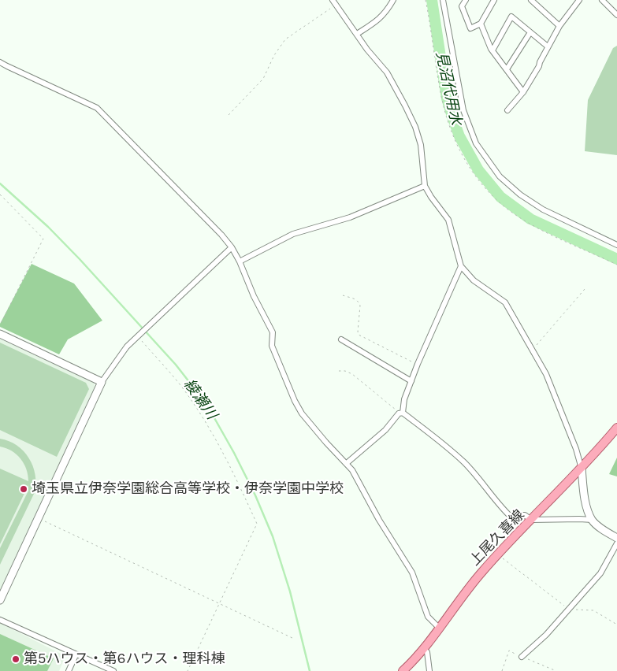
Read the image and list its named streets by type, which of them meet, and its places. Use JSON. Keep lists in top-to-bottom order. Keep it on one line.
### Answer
{"streets":{"main road":["上尾久喜線"]},"water":["見沼代用水","綾瀬川"],"places":["埼玉県立伊奈学園総合高等学校・伊奈学園中学校","第5ハウス・第6ハウス・理科棟"]}
